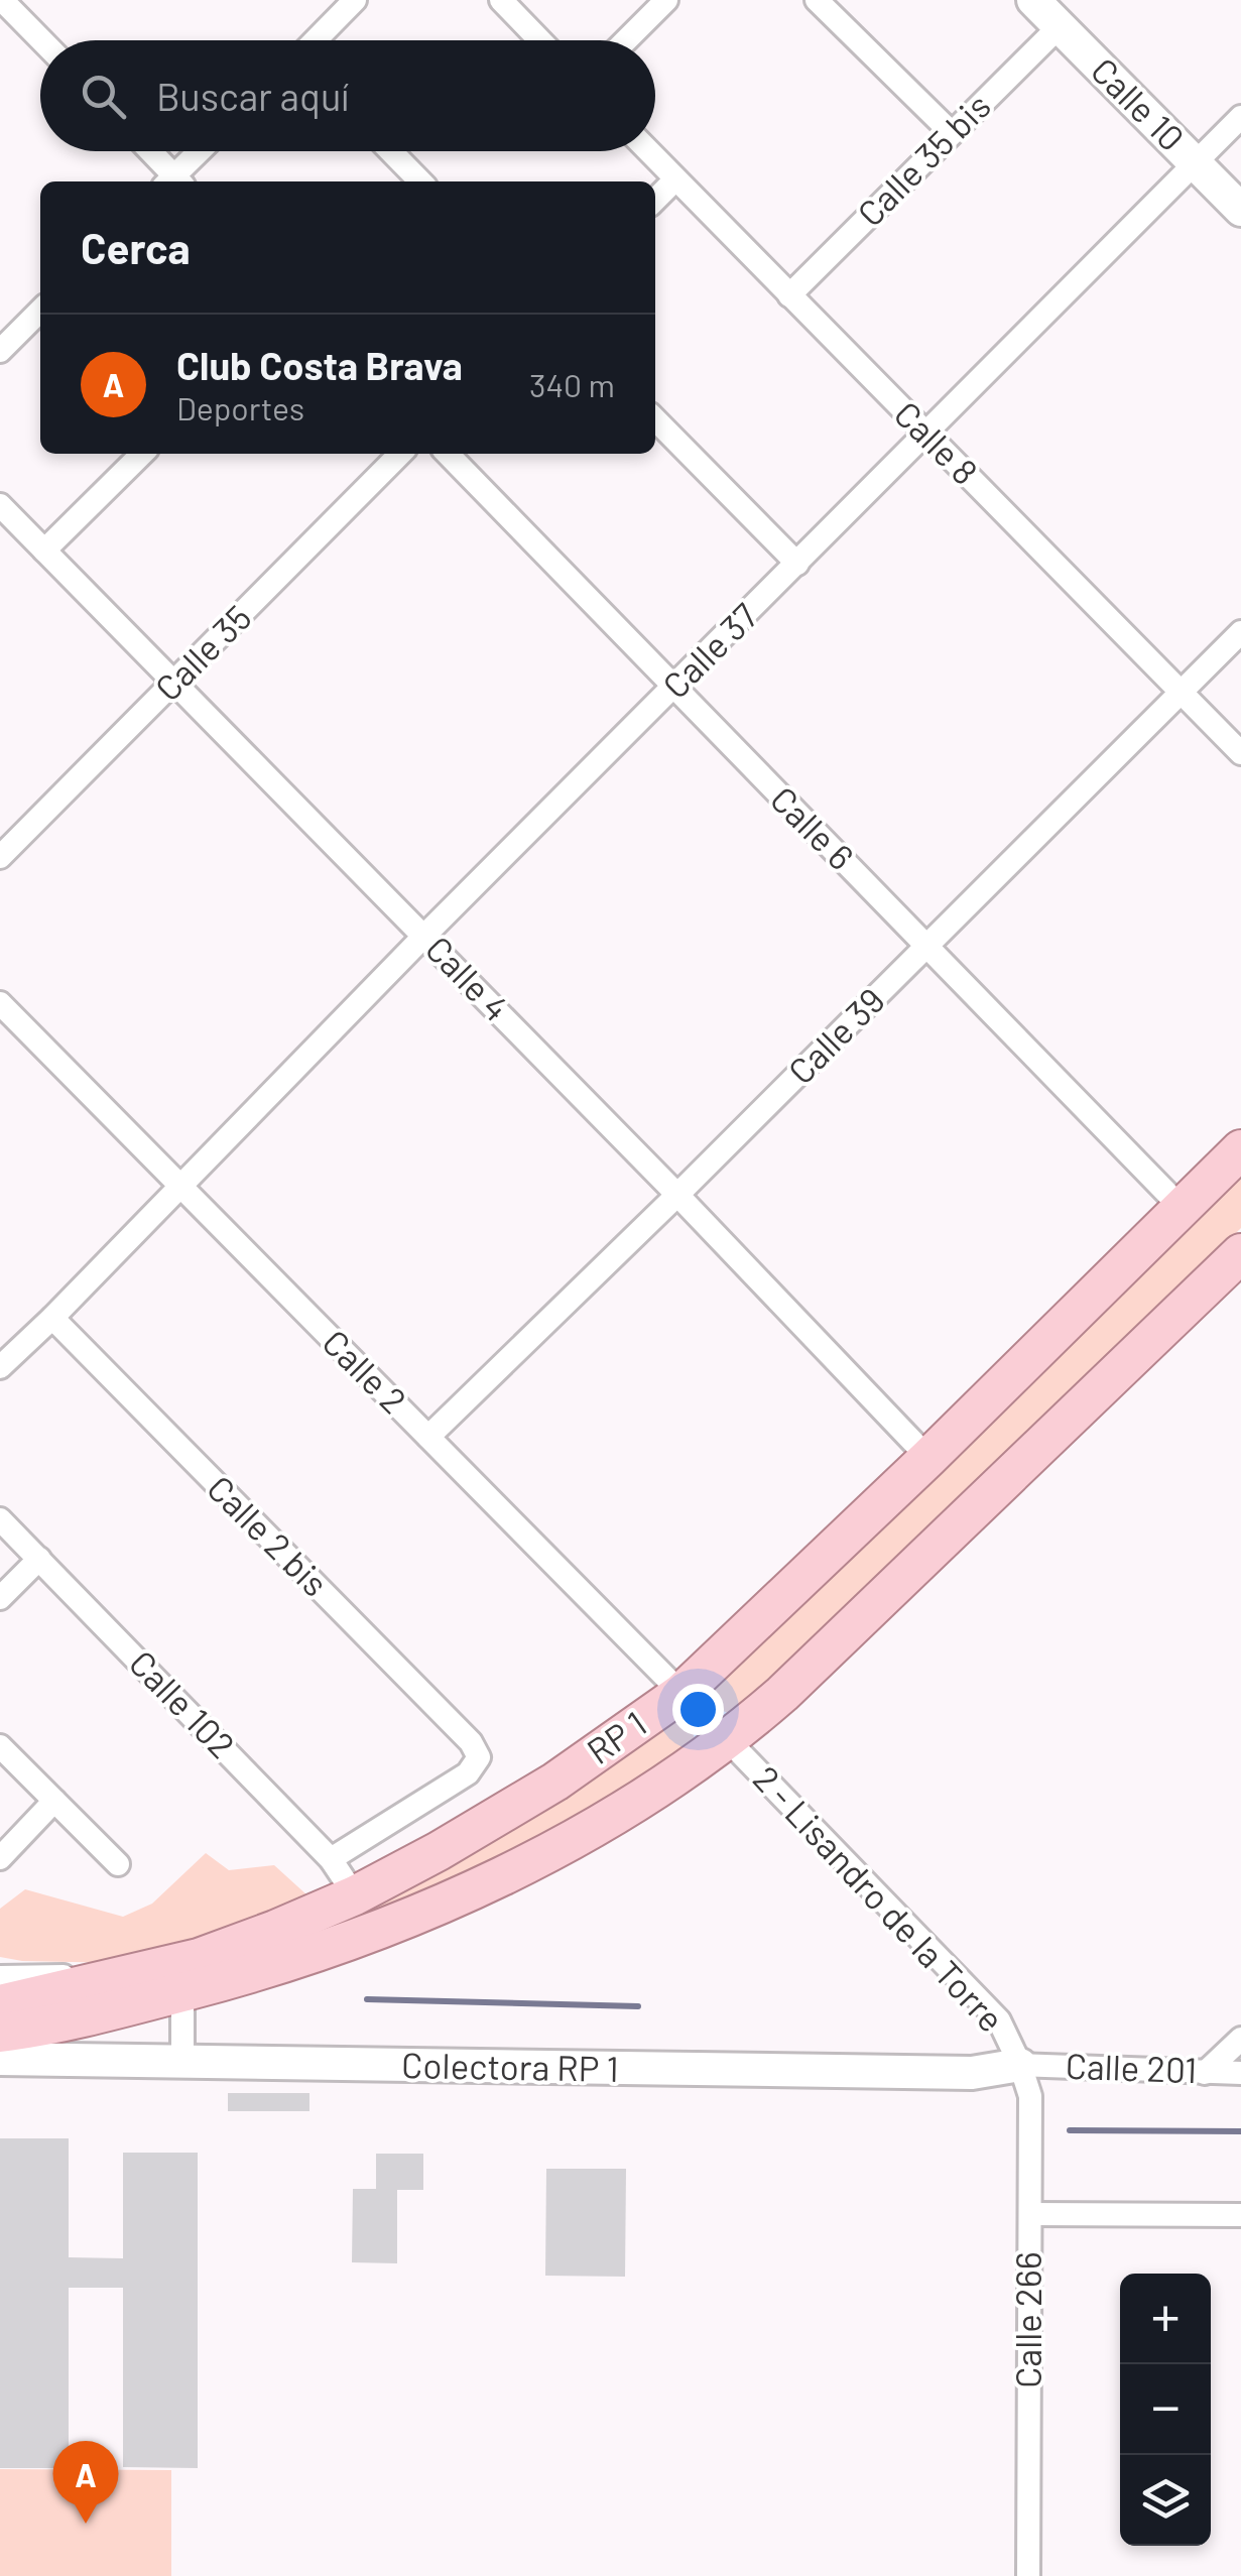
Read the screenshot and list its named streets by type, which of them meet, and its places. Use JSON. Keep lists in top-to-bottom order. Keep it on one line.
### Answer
{"streets":{"main road":["Calle 10","RP 1","Colectora RP 1"],"street":["Calle 35 bis","Calle 8","Calle 37","Calle 35","Calle 6","Calle 4","Calle 39","Calle 2","Calle 2 bis","Calle 102","2 - Lisandro de la Torre","Calle 201","Calle 266"]},"crossings":[["Calle 10","Calle 35 bis"],["Calle 10","Calle 37"],["Calle 35 bis","Calle 8"],["Calle 8","Calle 37"],["Calle 8","Calle 39"],["Calle 37","Calle 6"],["Calle 37","Calle 4"],["Calle 37","Calle 2"],["Calle 37","Calle 2 bis"],["Calle 35","Calle 4"],["Calle 6","Calle 39"],["Calle 6","RP 1"],["Calle 4","Calle 39"],["Calle 4","RP 1"],["Calle 39","Calle 2"],["Calle 2","RP 1"],["Calle 2","2 - Lisandro de la Torre"],["Calle 2 bis","Calle 102"],["Calle 102","RP 1"],["RP 1","2 - Lisandro de la Torre"],["2 - Lisandro de la Torre","Colectora RP 1"],["2 - Lisandro de la Torre","Calle 201"],["2 - Lisandro de la Torre","Calle 266"],["Colectora RP 1","Calle 201"],["Colectora RP 1","Calle 266"],["Calle 201","Calle 266"]],"page":{"search":"Buscar aquí","heading":"Cerca","list":[{"mark":"A","name":"Club Costa Brava","note":"Deportes","value":"340 m"}],"map_buttons":["+","−"],"pins":"A"}}
